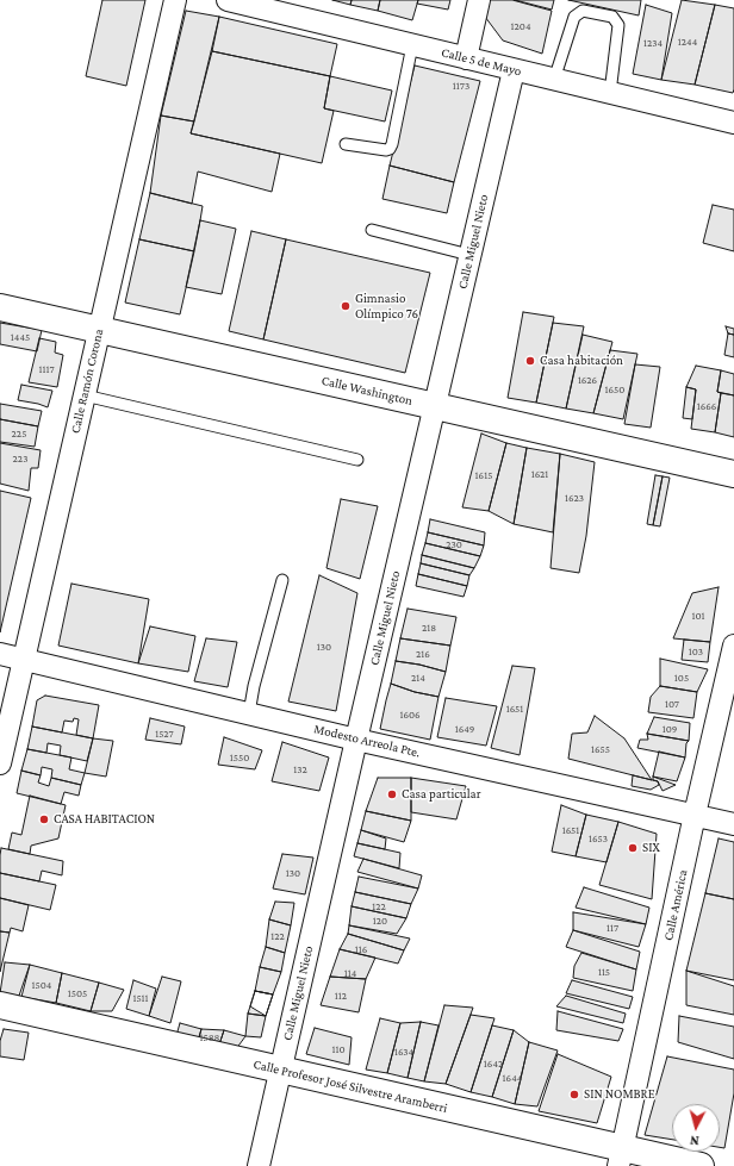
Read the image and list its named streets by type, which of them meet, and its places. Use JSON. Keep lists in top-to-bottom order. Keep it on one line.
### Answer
{"streets":{"main road":["Calle Washington","Calle Profesor José Silvestre Aramberri"],"street":["Calle 5 de Mayo","Calle Miguel Nieto","Calle Ramón Corona","Modesto Arreola Pte.","Calle América"]},"crossings":[["Calle 5 de Mayo","Calle Miguel Nieto"],["Calle Miguel Nieto","Calle Washington"],["Calle Miguel Nieto","Modesto Arreola Pte."],["Calle Miguel Nieto","Calle Profesor José Silvestre Aramberri"],["Calle Ramón Corona","Calle Washington"],["Calle Ramón Corona","Modesto Arreola Pte."],["Modesto Arreola Pte.","Calle América"],["Calle América","Calle Profesor José Silvestre Aramberri"]],"places":["Gimnasio Olímpico 76","Casa habitación","Casa particular","CASA HABITACION","SIX","SIN NOMBRE"],"house_numbers":["1204","1244","1234","1173","1445","1117","1626","1650","1666","225","223","1621","1615","1623","230","101","218","130","103","216","214","105","107","1651","1606","1649","109","1527","1655","1550","132","1651","1653","130","122","120","117","122","116","115","114","1504","1505","112","1511","1588","110","1634","1642","1644"],"north":"bottom"}
